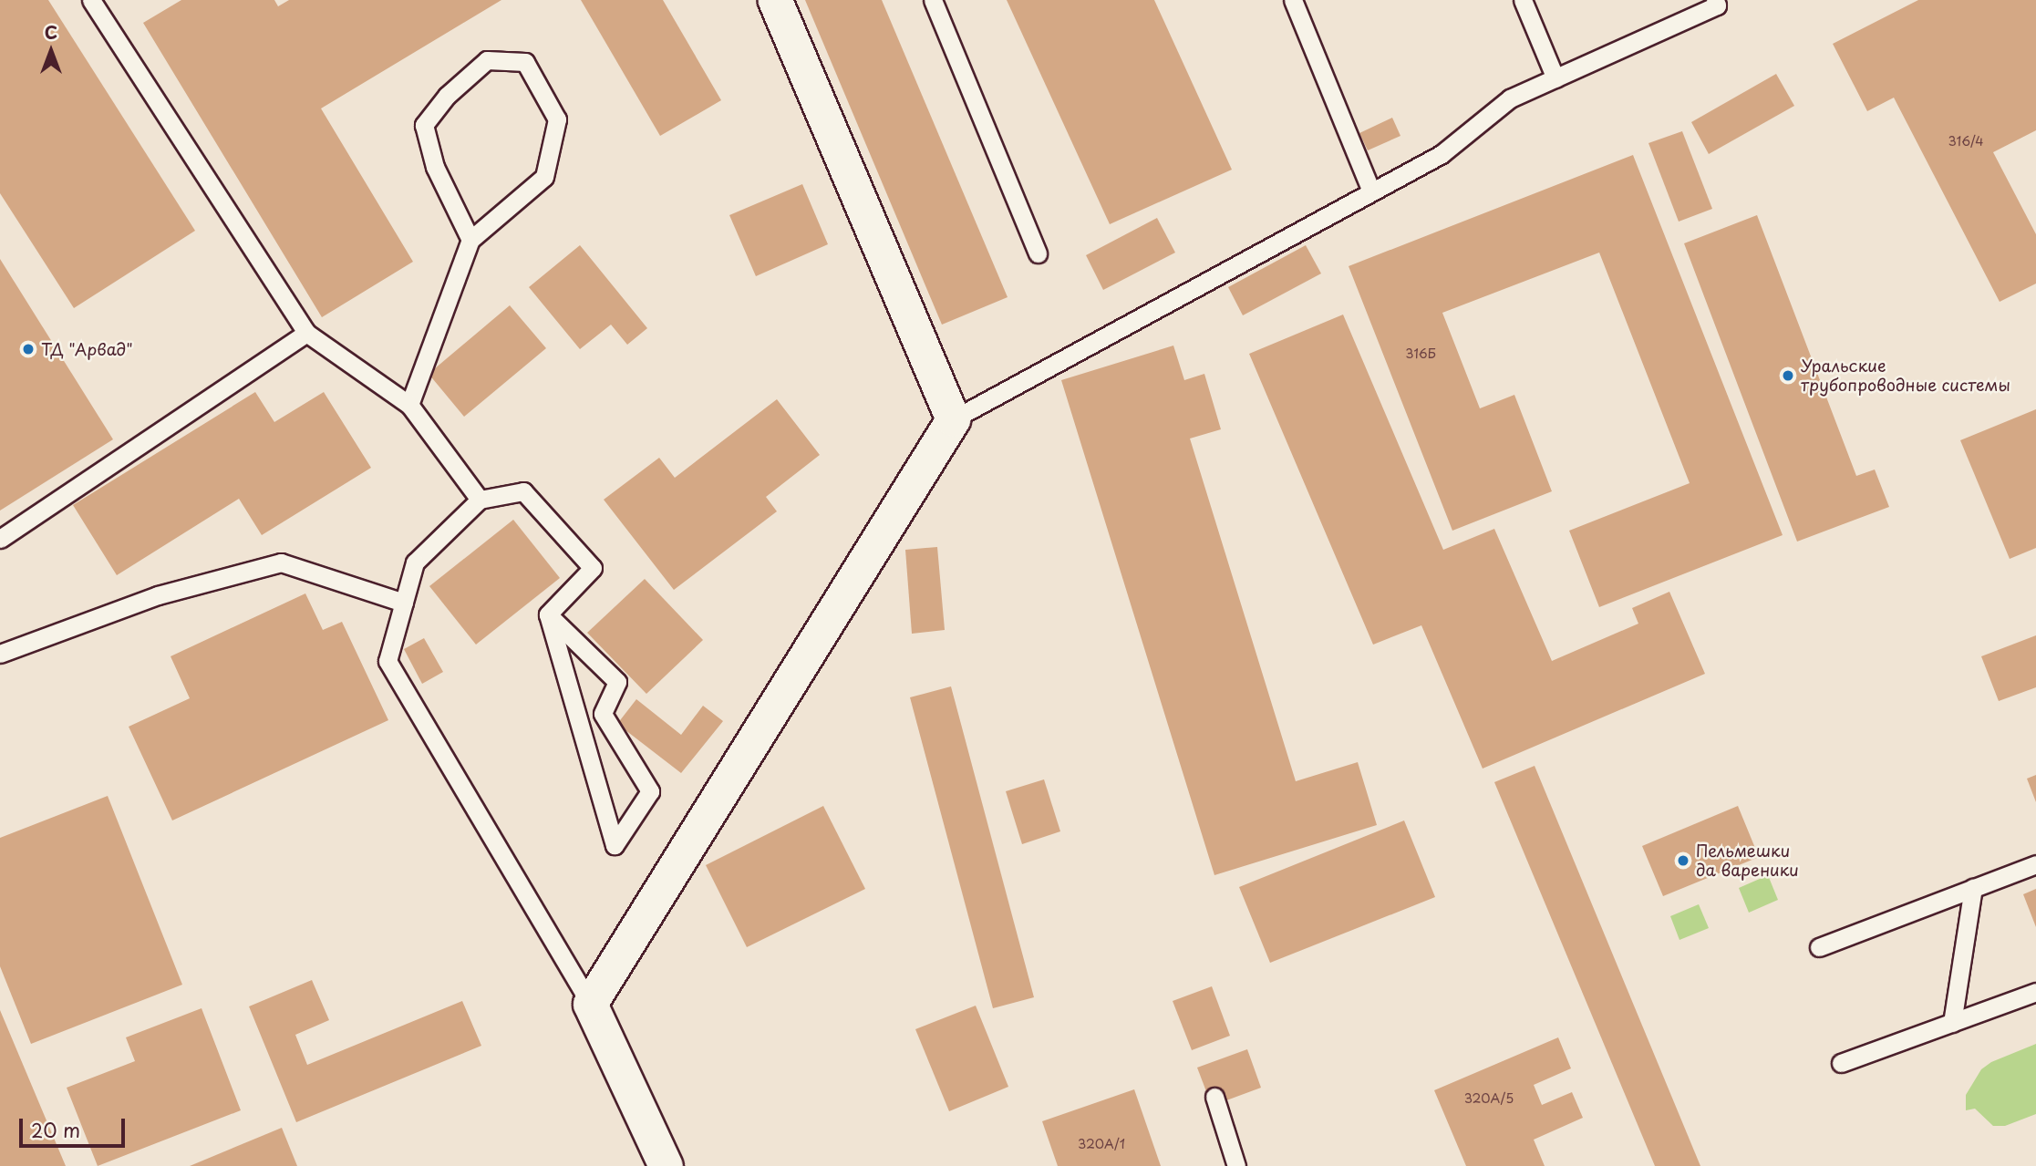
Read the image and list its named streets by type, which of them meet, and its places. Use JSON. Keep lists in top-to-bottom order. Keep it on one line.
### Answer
{"places":["ТД \"Арвад\"","Уральские трубопроводные системы","Пельмешки да вареники"],"house_numbers":["316/4","316Б","320А/5","320А/1"],"scale_bar":"20 m","north":"top"}
